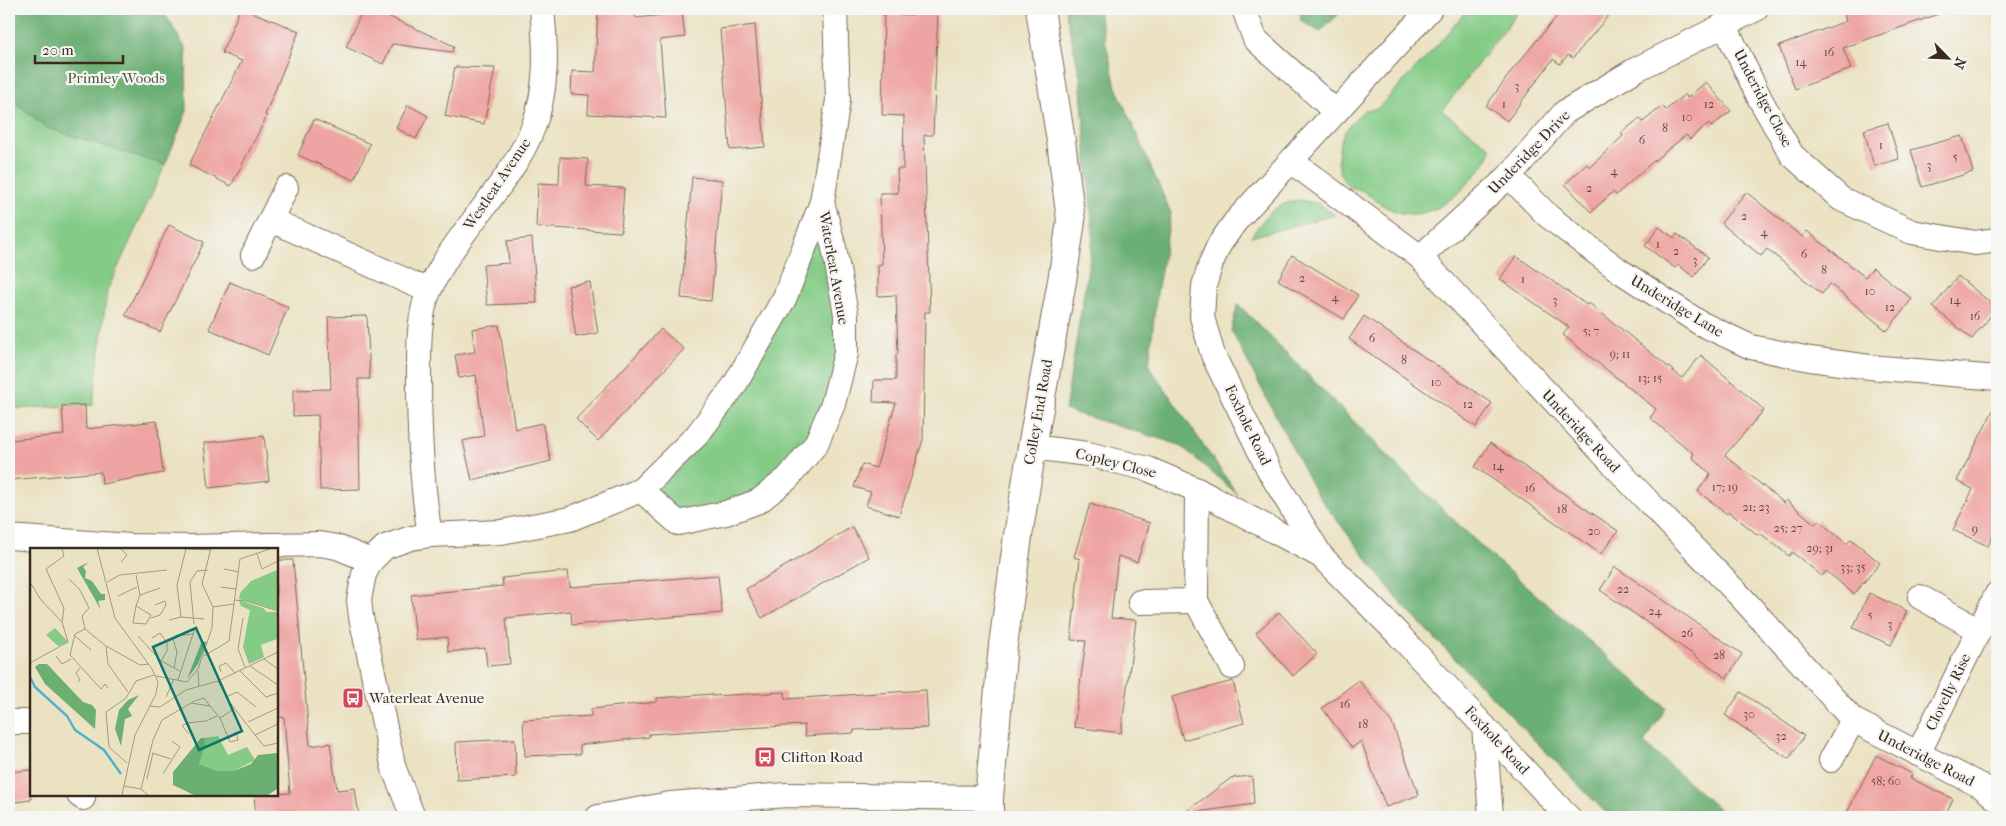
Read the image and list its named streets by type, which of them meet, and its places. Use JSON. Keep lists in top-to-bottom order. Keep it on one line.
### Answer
{"streets":{"street":["Underidge Close","Underidge Drive","Westleat Avenue","Waterleat Avenue","Underidge Lane","Colley End Road","Foxhole Road","Underidge Road","Copley Close","Clovelly Rise"]},"crossings":[["Underidge Close","Underidge Drive"],["Underidge Drive","Underidge Lane"],["Underidge Drive","Underidge Road"],["Westleat Avenue","Waterleat Avenue"],["Colley End Road","Copley Close"],["Foxhole Road","Underidge Road"],["Foxhole Road","Copley Close"],["Underidge Road","Clovelly Rise"]],"parks":["Primley Woods"],"places":{"bus stop":["Waterleat Avenue","Clifton Road"]},"house_numbers":["16","14","3","1","12","10","8","6","1","5","3","4","2","2","4","1","2","6","3","8","2","1","10","4","3","14","12","16","5; 7","6","9; 11","8","13; 15","10","12","14","17; 19","16","21; 23","18","25; 27","9","20","29; 31","33; 35","22","24","5","3","26","28","16","30","18","32","58; 60"],"scale_bar":"20 m","north":"bottom right"}
